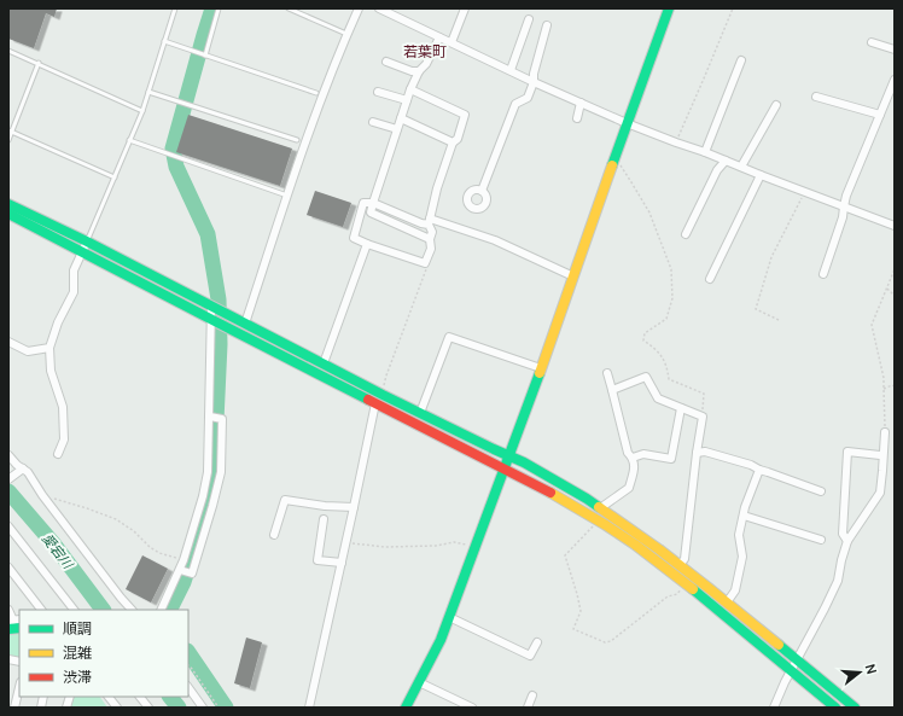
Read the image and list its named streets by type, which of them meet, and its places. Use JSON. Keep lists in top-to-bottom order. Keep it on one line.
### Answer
{"districts":["若葉町"],"water":["愛宕川"],"legend":["順調","混雑","渋滞"],"north":"right"}
